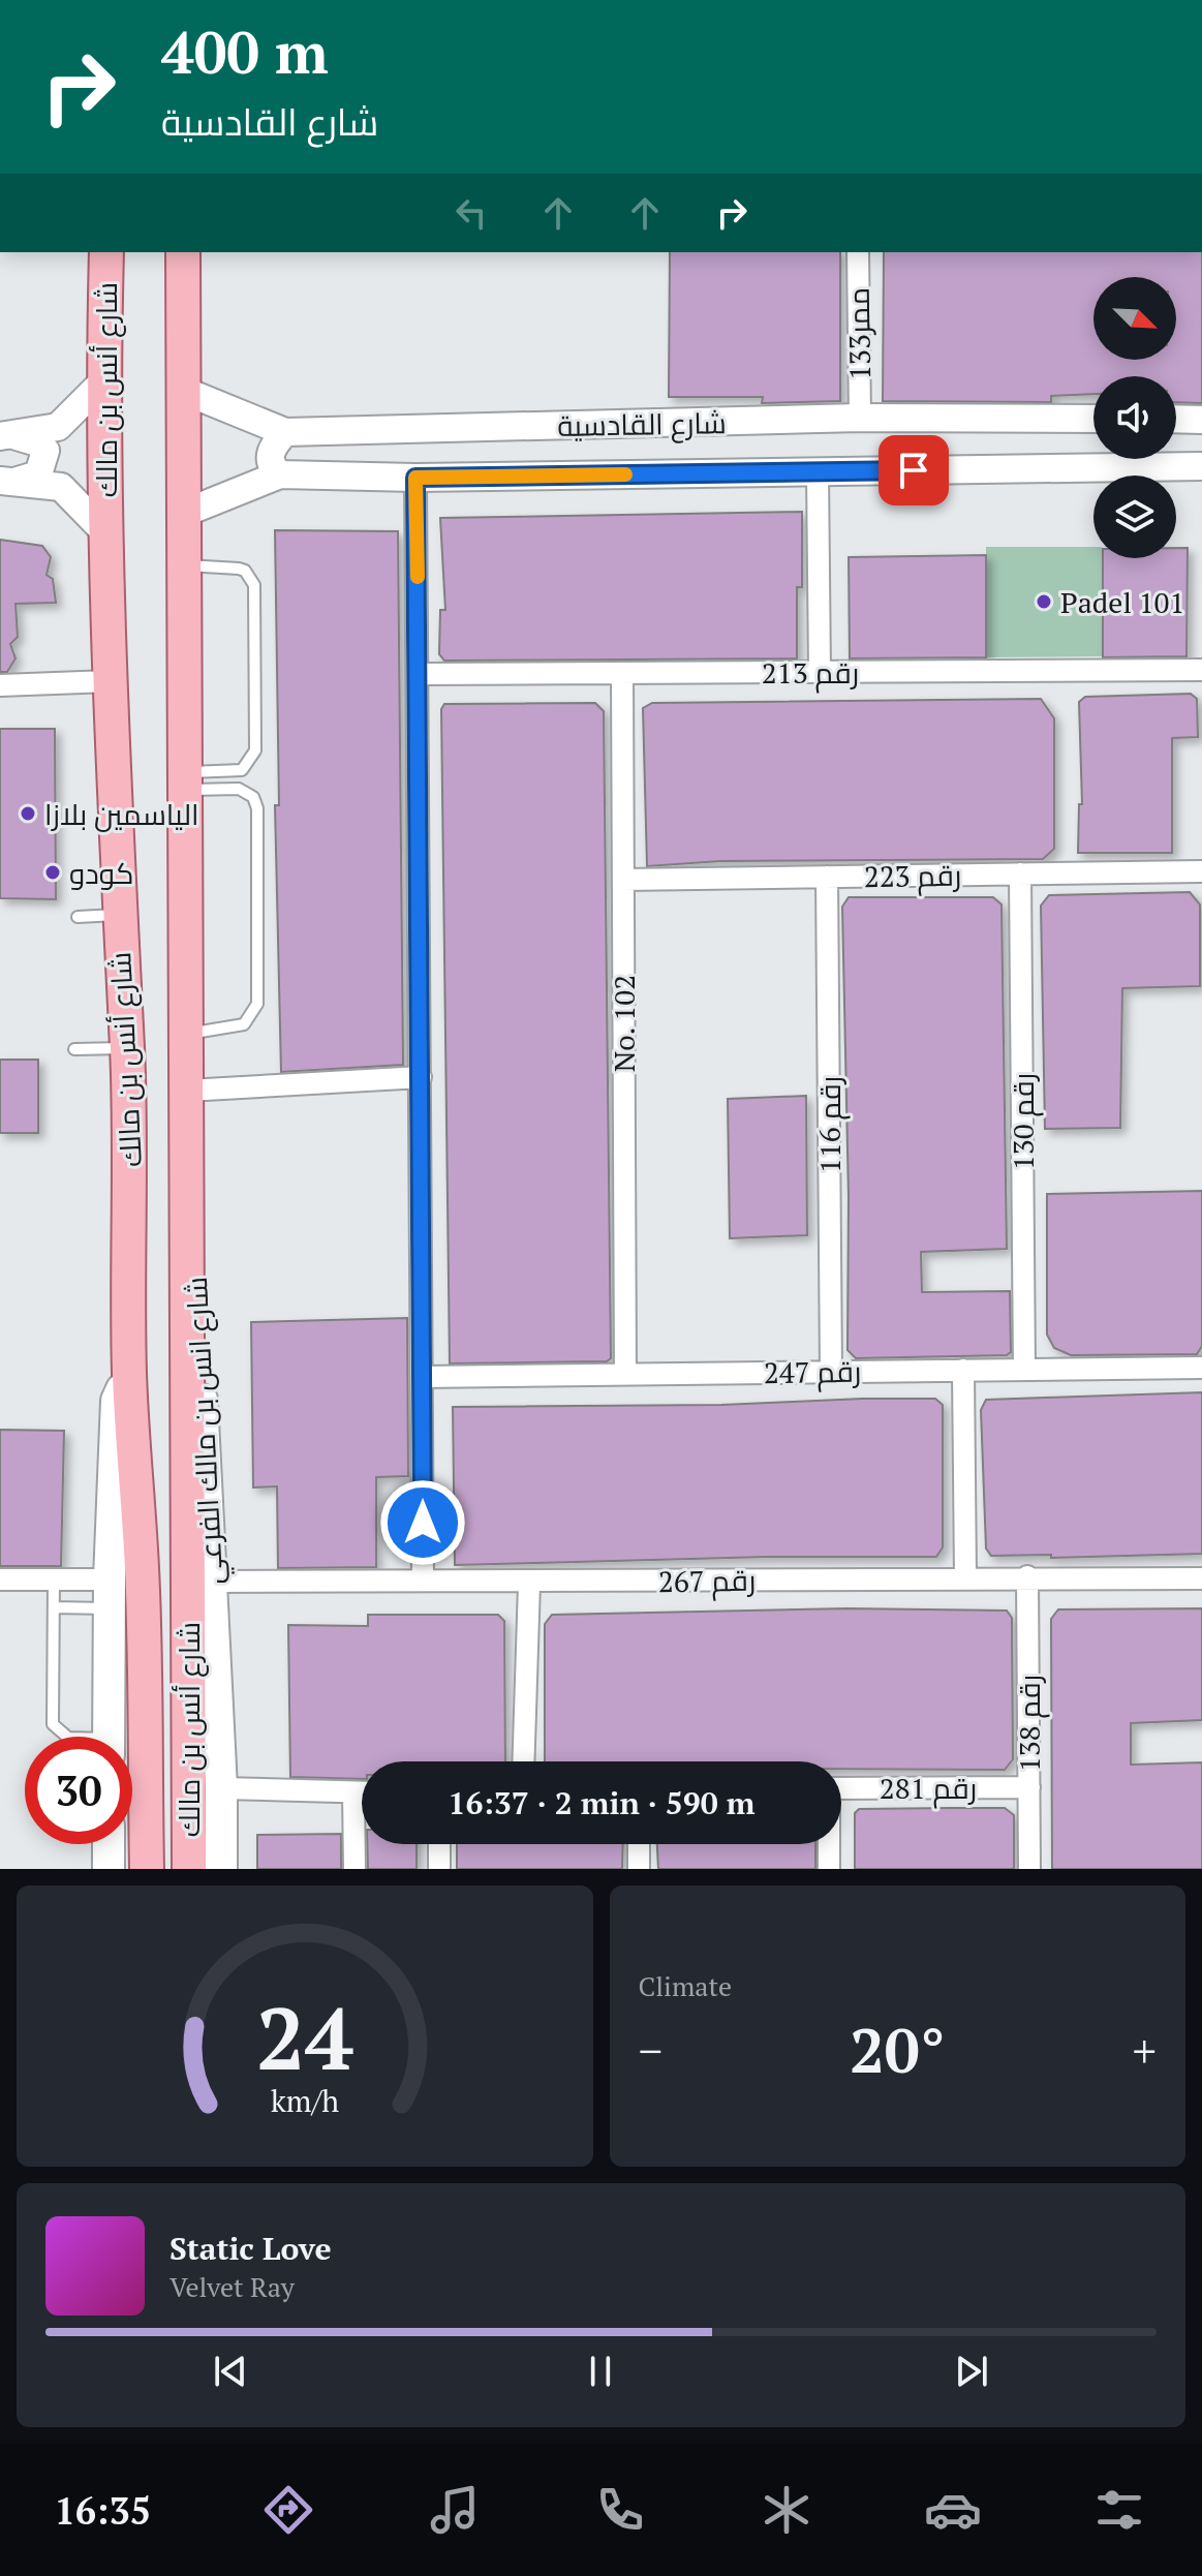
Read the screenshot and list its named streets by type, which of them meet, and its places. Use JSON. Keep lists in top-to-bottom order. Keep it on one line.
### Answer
{"streets":{"main road":["شارع أنس بن مالك","شارع انس بن مالك الفرعي"],"street":["ممر133","شارع القادسية","رقم 213","رقم 223","No. 102","رقم 130","رقم 116","رقم 247","رقم 267","رقم 138","رقم 281"]},"crossings":[["ممر133","شارع القادسية"],["شارع أنس بن مالك","شارع القادسية"],["شارع أنس بن مالك","شارع انس بن مالك الفرعي"],["رقم 213","No. 102"],["رقم 223","No. 102"],["رقم 223","رقم 130"],["رقم 223","رقم 116"],["No. 102","رقم 247"],["رقم 130","رقم 247"],["رقم 116","رقم 247"],["شارع انس بن مالك الفرعي","رقم 267"],["رقم 267","رقم 138"],["رقم 138","رقم 281"]],"places":["Padel 101","الياسمين بلازا","كودو"],"north":"bottom right","page":{"turn":["400 m","شارع القادسية"],"limit":"30","trip":"16:37 · 2 min · 590 m","tile":"Climate","heat":["−","20°","+"],"song":["Static Love","Velvet Ray"],"tabs":"16:35","gauge":["24","km/h"]}}
